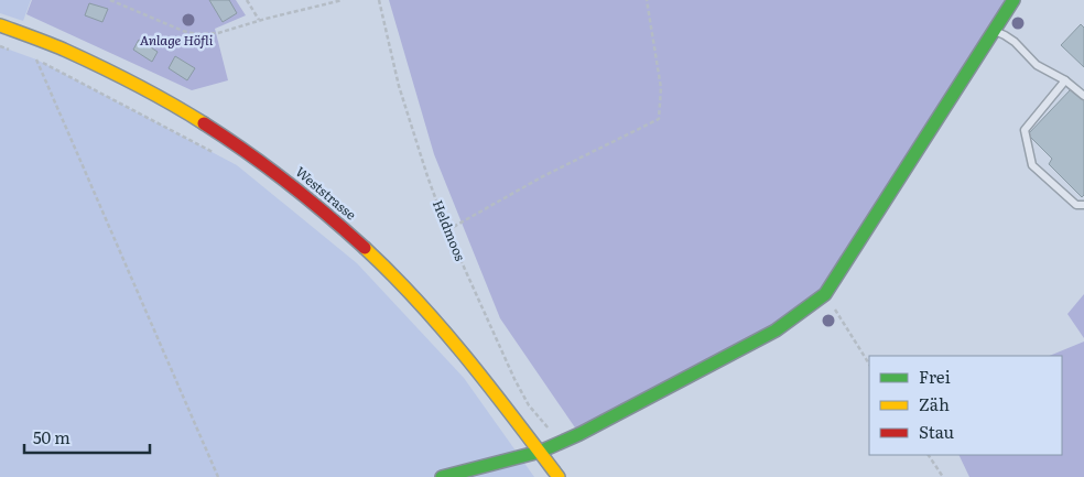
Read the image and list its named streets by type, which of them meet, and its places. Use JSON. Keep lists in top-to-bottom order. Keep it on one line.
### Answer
{"streets":{"street":["Weststrasse"],"path":["Heldmoos"]},"parks":["Anlage Höfli"],"legend":["Frei","Zäh","Stau"],"scale_bar":"50 m"}
